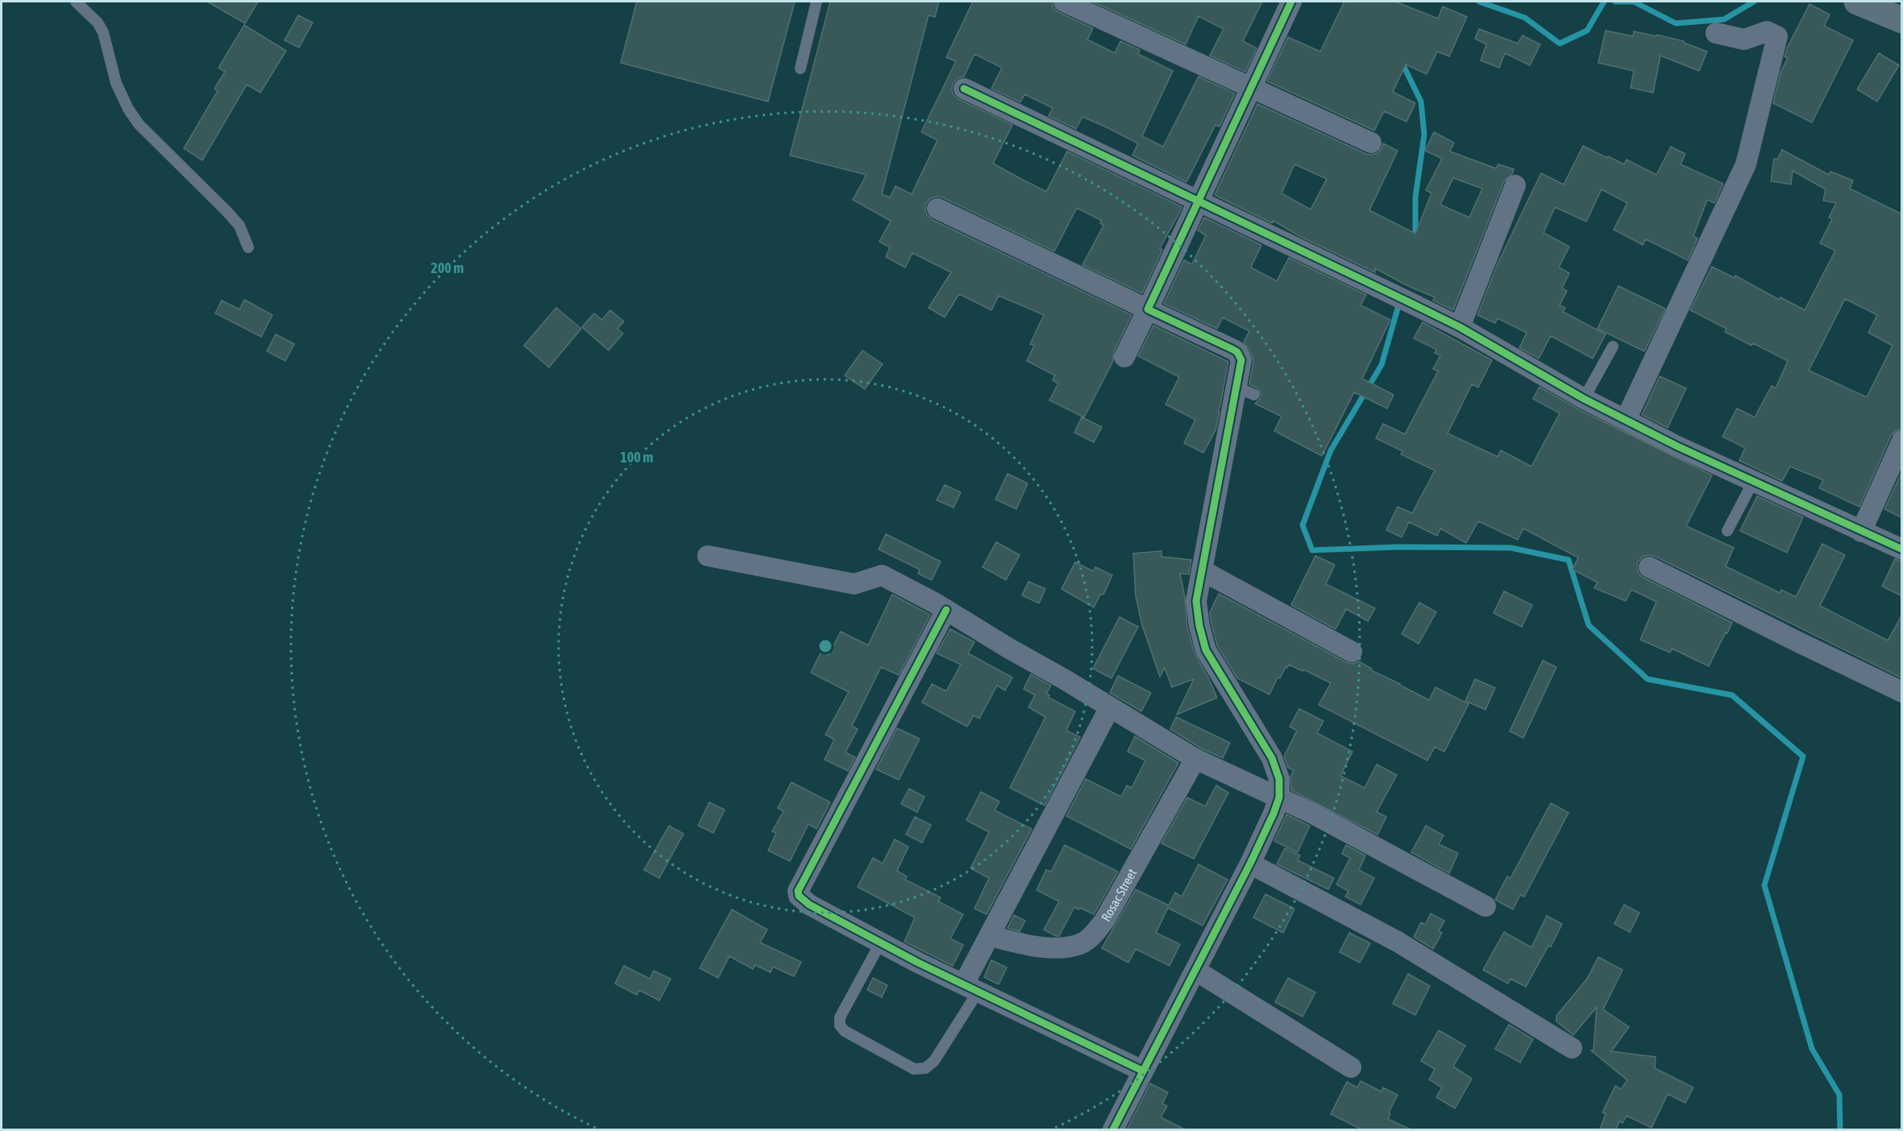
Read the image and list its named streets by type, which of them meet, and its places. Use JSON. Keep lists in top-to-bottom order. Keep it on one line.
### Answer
{"streets":{"street":["Rosac Street"]},"rings":["200 m","100 m"]}
